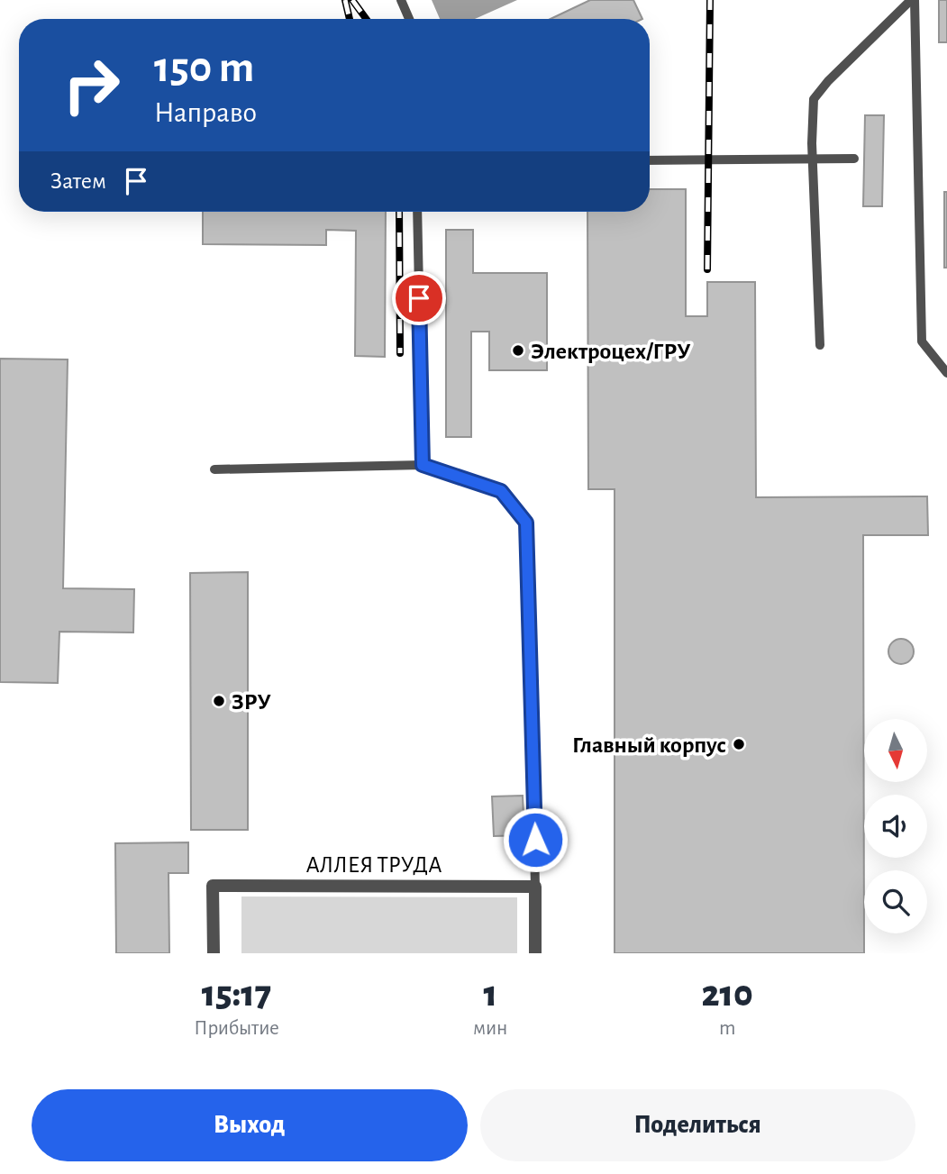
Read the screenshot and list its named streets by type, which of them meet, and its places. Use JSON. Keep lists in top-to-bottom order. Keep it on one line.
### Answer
{"streets":{"street":["АЛЛЕЯ ТРУДА"]},"places":["Электроцех/ГРУ","ЗРУ","Главный корпус"],"north":"bottom","page":{"turn":["150 m","Направо"],"then":"Затем","eta":["15:17","Прибытие","1","мин","210","m"],"buttons":["Выход","Поделиться"]}}
